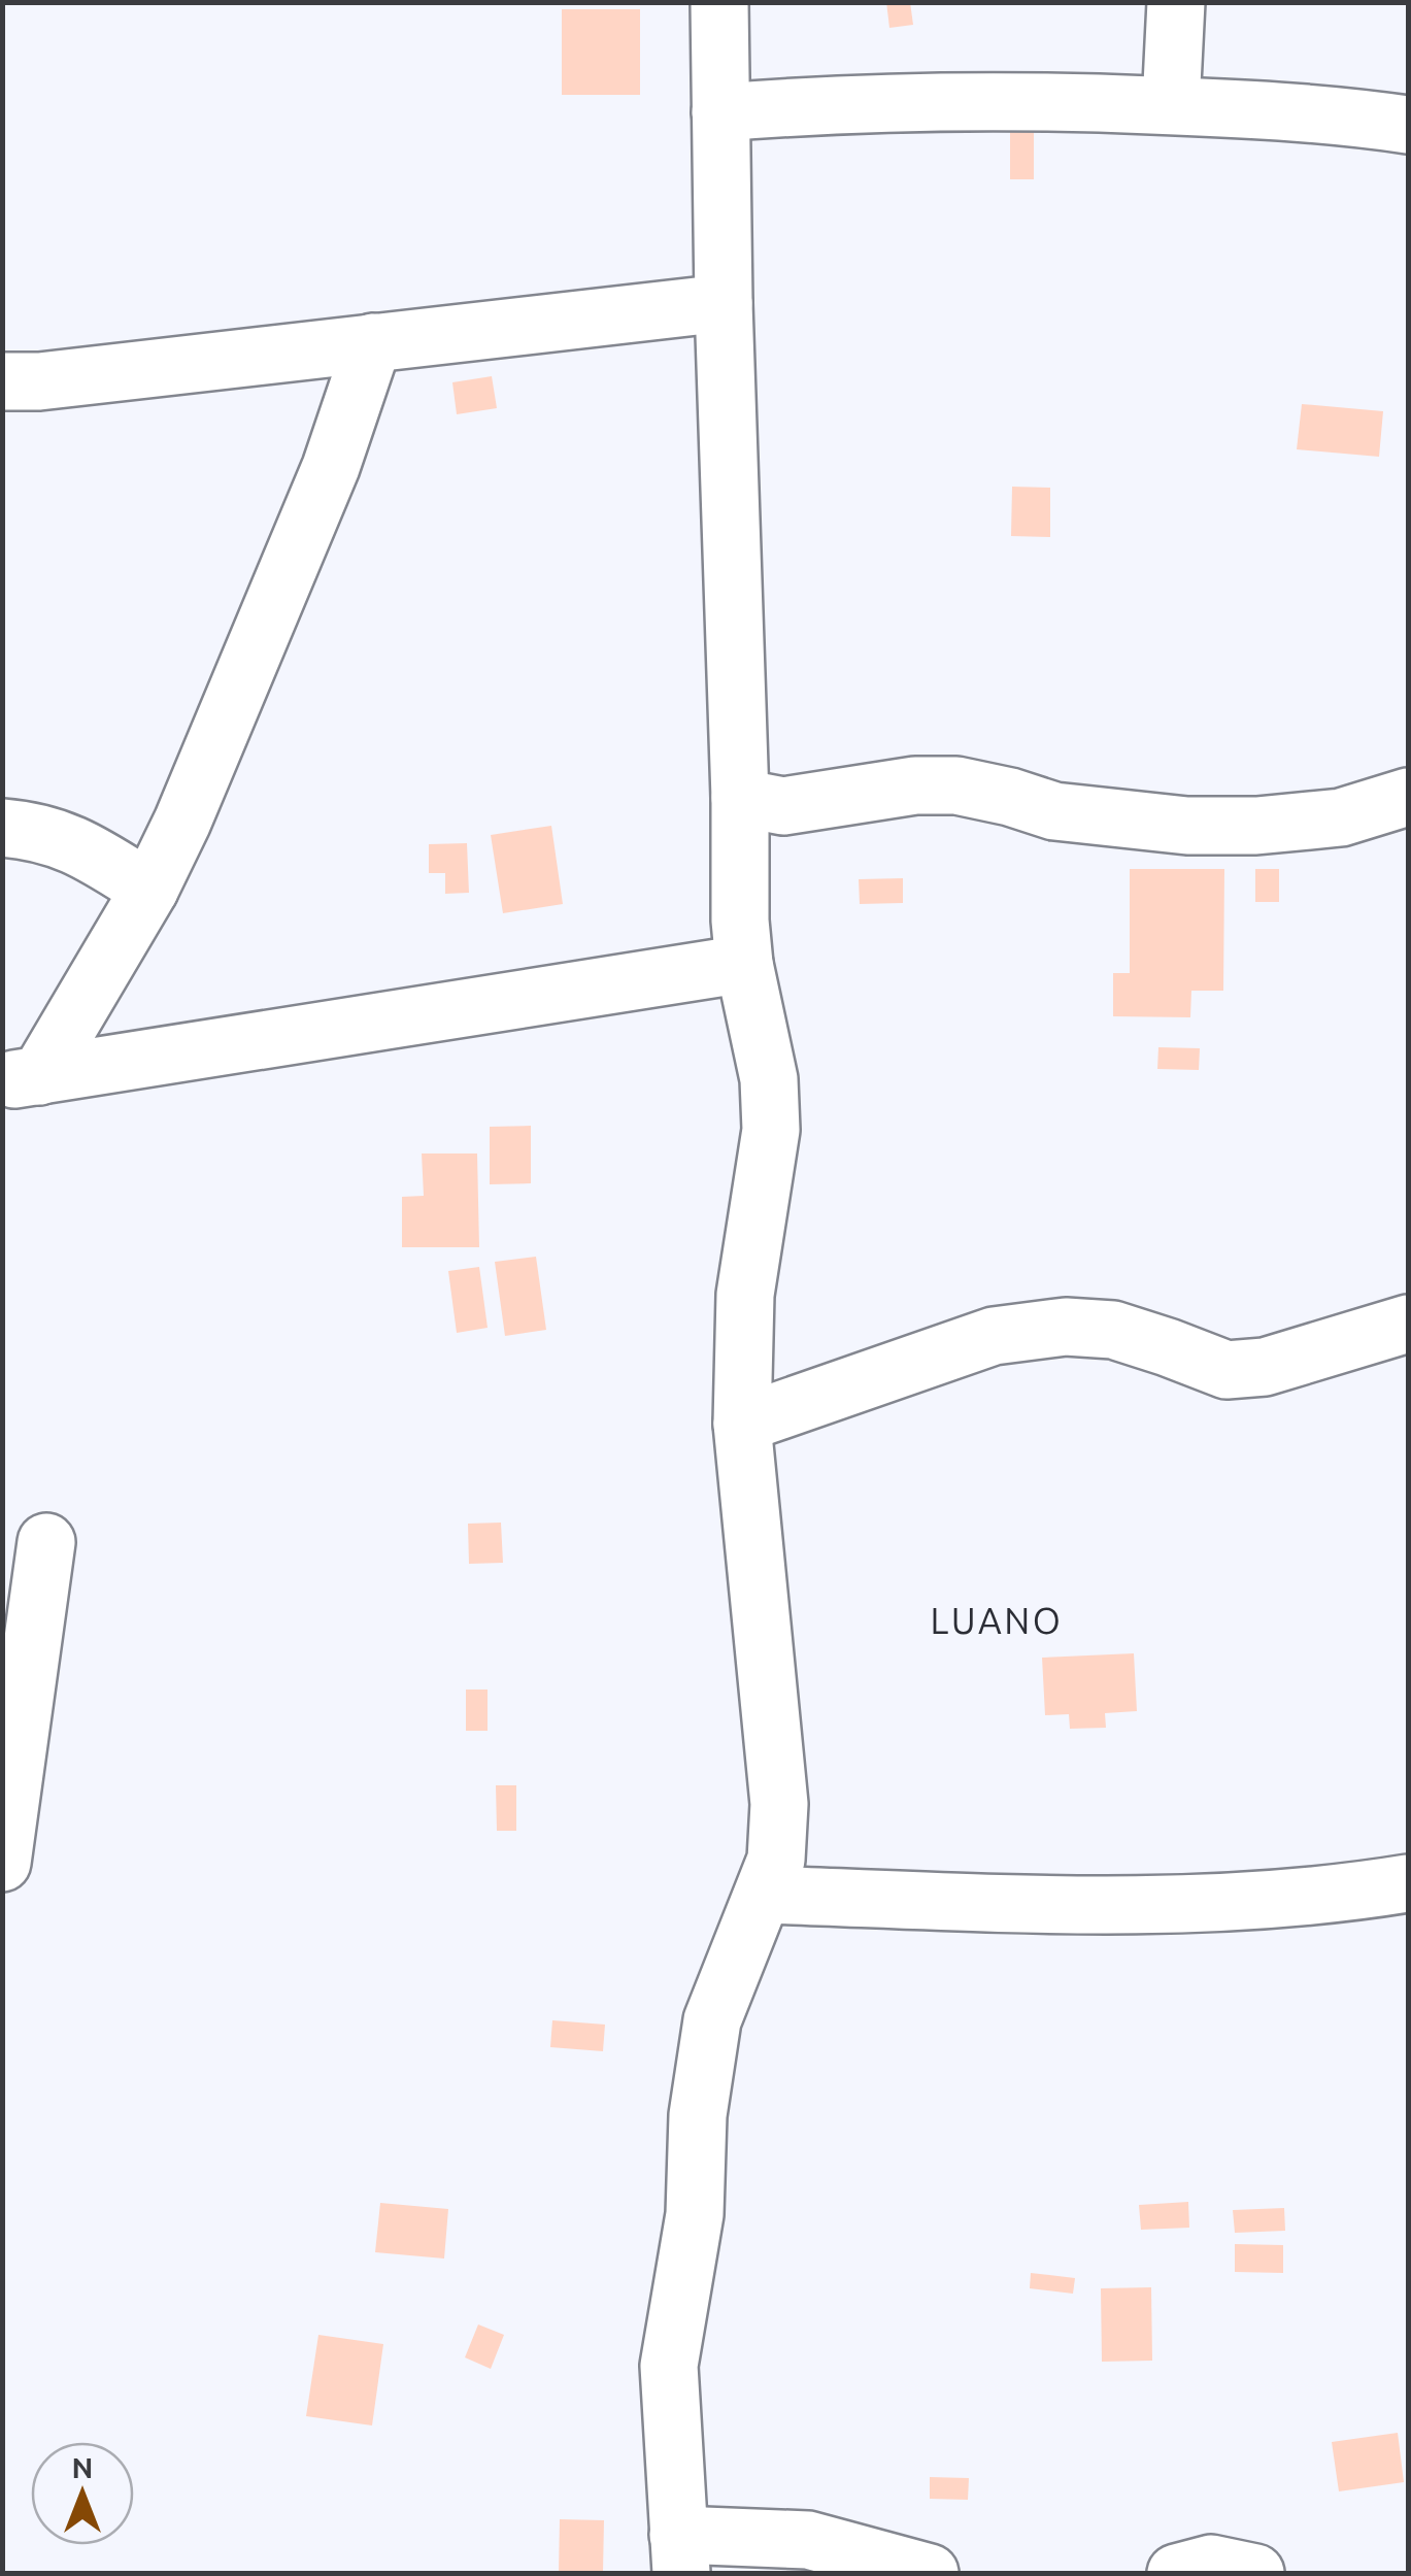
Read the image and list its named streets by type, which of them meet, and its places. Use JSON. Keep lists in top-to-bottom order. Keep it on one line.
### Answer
{"districts":["LUANO"],"north":"top"}
